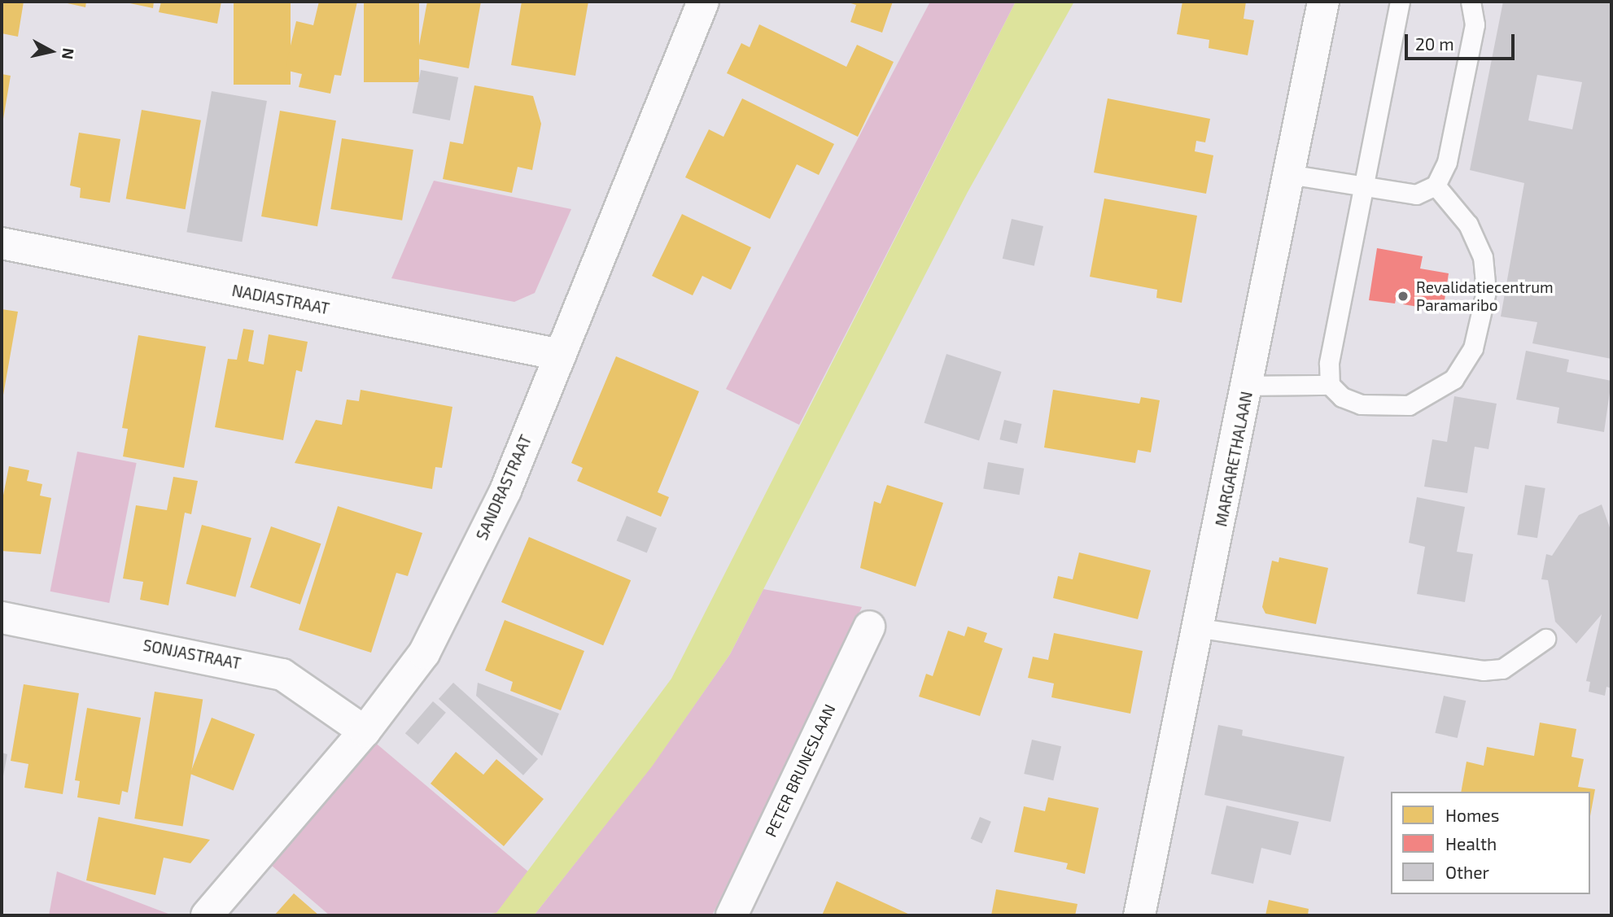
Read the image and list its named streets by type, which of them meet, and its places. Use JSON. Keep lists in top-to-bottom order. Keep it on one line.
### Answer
{"streets":{"street":["NADIASTRAAT","MARGARETHALAAN","SANDRASTRAAT","SONJASTRAAT","PETER BRUNESLAAN"]},"crossings":[["NADIASTRAAT","SANDRASTRAAT"],["SANDRASTRAAT","SONJASTRAAT"]],"places":["Revalidatiecentrum Paramaribo"],"legend":["Homes","Health","Other"],"scale_bar":"20 m","north":"right"}
